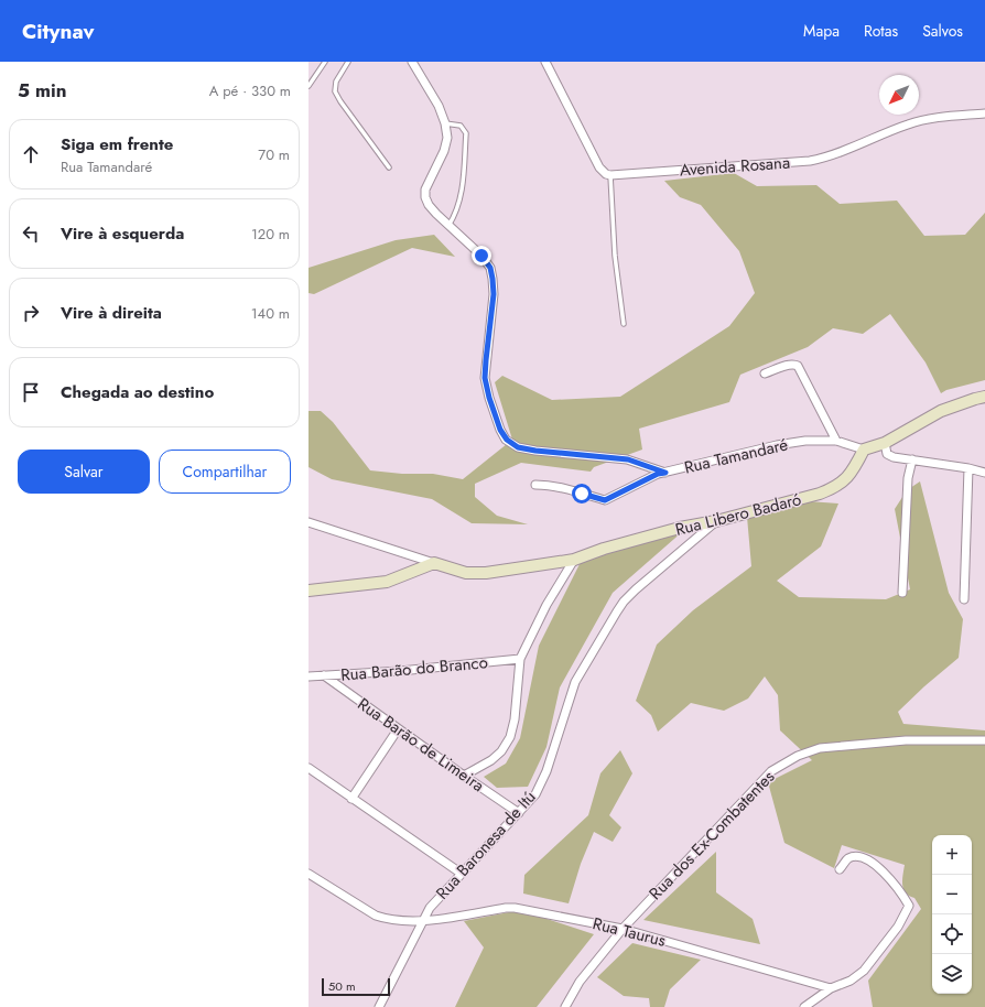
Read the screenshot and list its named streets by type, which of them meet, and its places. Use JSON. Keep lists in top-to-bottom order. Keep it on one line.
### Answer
{"streets":{"street":["Avenida Rosana","Rua Tamandaré","Rua Libero Badaró","Rua Barão do Branco","Rua Barão de Limeira","Rua dos Ex-Combatentes","Rua Baronesa de Itú","Rua Taurus"]},"crossings":[["Rua Tamandaré","Rua Libero Badaró"],["Rua Libero Badaró","Rua Baronesa de Itú"],["Rua Barão do Branco","Rua Barão de Limeira"],["Rua Barão de Limeira","Rua Baronesa de Itú"],["Rua dos Ex-Combatentes","Rua Taurus"],["Rua Baronesa de Itú","Rua Taurus"]],"scale_bar":"50 m","north":"bottom left","page":{"header":"Citynav","nav":["Mapa","Rotas","Salvos"],"heading":["5 min","A pé · 330 m"],"list":[["Siga em frente","Rua Tamandaré","70 m"],["Vire à esquerda","120 m"],["Vire à direita","140 m"],"Chegada ao destino"],"buttons":["Salvar","Compartilhar"],"map_buttons":["+","−"],"scale":"50 m"}}
